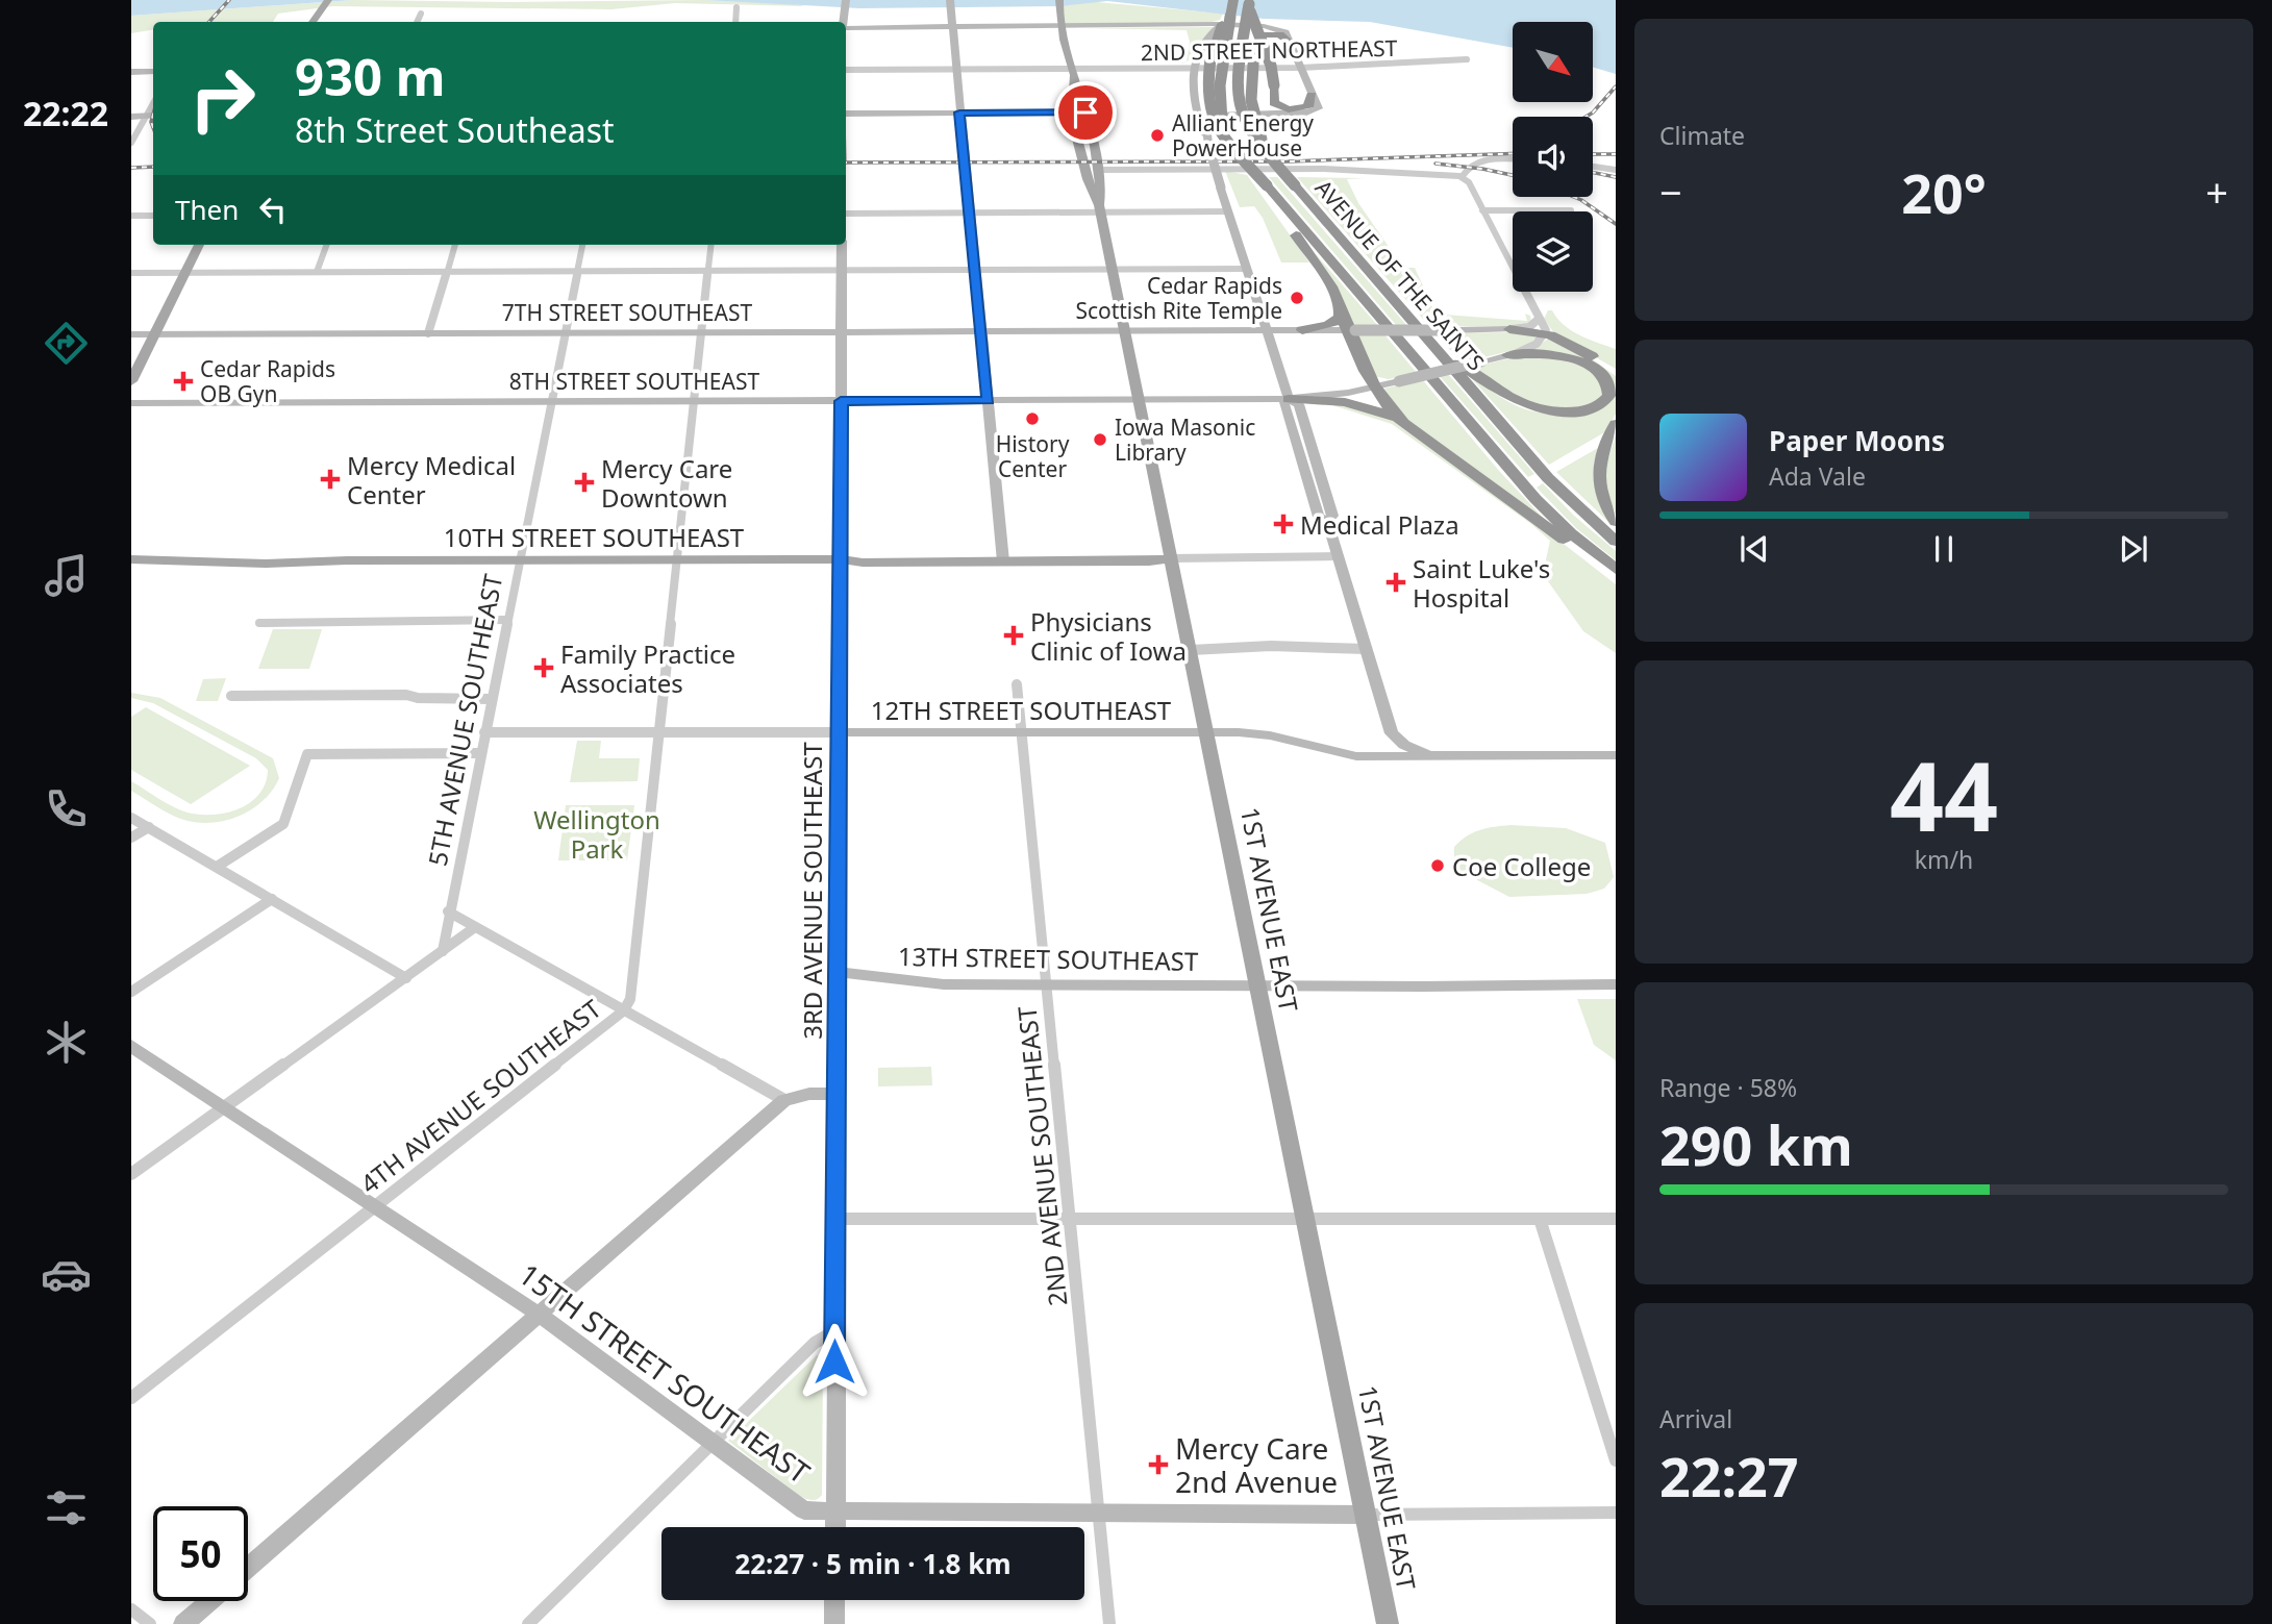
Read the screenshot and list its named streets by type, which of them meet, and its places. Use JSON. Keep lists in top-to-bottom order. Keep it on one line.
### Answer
{"streets":{"highway":["AVENUE OF THE SAINTS"],"main road":["7TH STREET SOUTHEAST","8TH STREET SOUTHEAST","10TH STREET SOUTHEAST","12TH STREET SOUTHEAST","3RD AVENUE SOUTHEAST","1ST AVENUE EAST","13TH STREET SOUTHEAST","15TH STREET SOUTHEAST"],"street":["2ND STREET NORTHEAST","5TH AVENUE SOUTHEAST","4TH AVENUE SOUTHEAST","2ND AVENUE SOUTHEAST"]},"crossings":[["2ND STREET NORTHEAST","1ST AVENUE EAST"],["7TH STREET SOUTHEAST","5TH AVENUE SOUTHEAST"],["7TH STREET SOUTHEAST","3RD AVENUE SOUTHEAST"],["7TH STREET SOUTHEAST","1ST AVENUE EAST"],["7TH STREET SOUTHEAST","4TH AVENUE SOUTHEAST"],["8TH STREET SOUTHEAST","5TH AVENUE SOUTHEAST"],["8TH STREET SOUTHEAST","3RD AVENUE SOUTHEAST"],["8TH STREET SOUTHEAST","1ST AVENUE EAST"],["8TH STREET SOUTHEAST","4TH AVENUE SOUTHEAST"],["10TH STREET SOUTHEAST","5TH AVENUE SOUTHEAST"],["10TH STREET SOUTHEAST","3RD AVENUE SOUTHEAST"],["10TH STREET SOUTHEAST","1ST AVENUE EAST"],["10TH STREET SOUTHEAST","4TH AVENUE SOUTHEAST"],["12TH STREET SOUTHEAST","5TH AVENUE SOUTHEAST"],["12TH STREET SOUTHEAST","3RD AVENUE SOUTHEAST"],["12TH STREET SOUTHEAST","1ST AVENUE EAST"],["12TH STREET SOUTHEAST","4TH AVENUE SOUTHEAST"],["12TH STREET SOUTHEAST","2ND AVENUE SOUTHEAST"],["3RD AVENUE SOUTHEAST","13TH STREET SOUTHEAST"],["3RD AVENUE SOUTHEAST","15TH STREET SOUTHEAST"],["1ST AVENUE EAST","13TH STREET SOUTHEAST"],["1ST AVENUE EAST","15TH STREET SOUTHEAST"],["13TH STREET SOUTHEAST","2ND AVENUE SOUTHEAST"],["4TH AVENUE SOUTHEAST","15TH STREET SOUTHEAST"],["2ND AVENUE SOUTHEAST","15TH STREET SOUTHEAST"]],"parks":["Wellington Park"],"places":{"other":["Alliant Energy PowerHouse","Cedar Rapids Scottish Rite Temple","History Center","Iowa Masonic Library","Coe College"],"health":["Cedar Rapids OB Gyn","Mercy Medical Center","Mercy Care Downtown","Medical Plaza","Saint Luke's Hospital","Physicians Clinic of Iowa","Family Practice Associates","Mercy Care 2nd Avenue"]},"north":"bottom right","page":{"tabs":"22:22","tile":["Climate",["44","km/h"],["Range · 58%","290 km"],["Arrival","22:27"]],"turn":["930 m","8th Street Southeast"],"heat":["−","20°","+"],"then":"Then","song":["Paper Moons","Ada Vale"],"limit":"50","trip":"22:27 · 5 min · 1.8 km"}}
